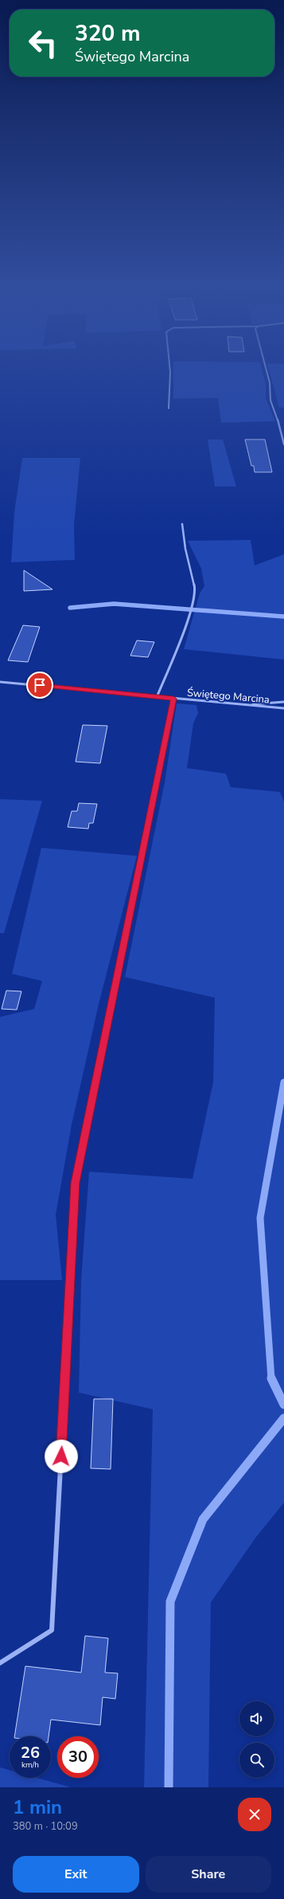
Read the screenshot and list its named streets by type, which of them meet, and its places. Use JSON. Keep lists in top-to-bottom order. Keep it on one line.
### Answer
{"streets":{"street":["Świętego Marcina"]},"page":{"turn":["320 m","Świętego Marcina"],"speed":"26 km/h","limit":"30","heading":["1 min","380 m · 10:09"],"buttons":["Exit","Share"]}}
